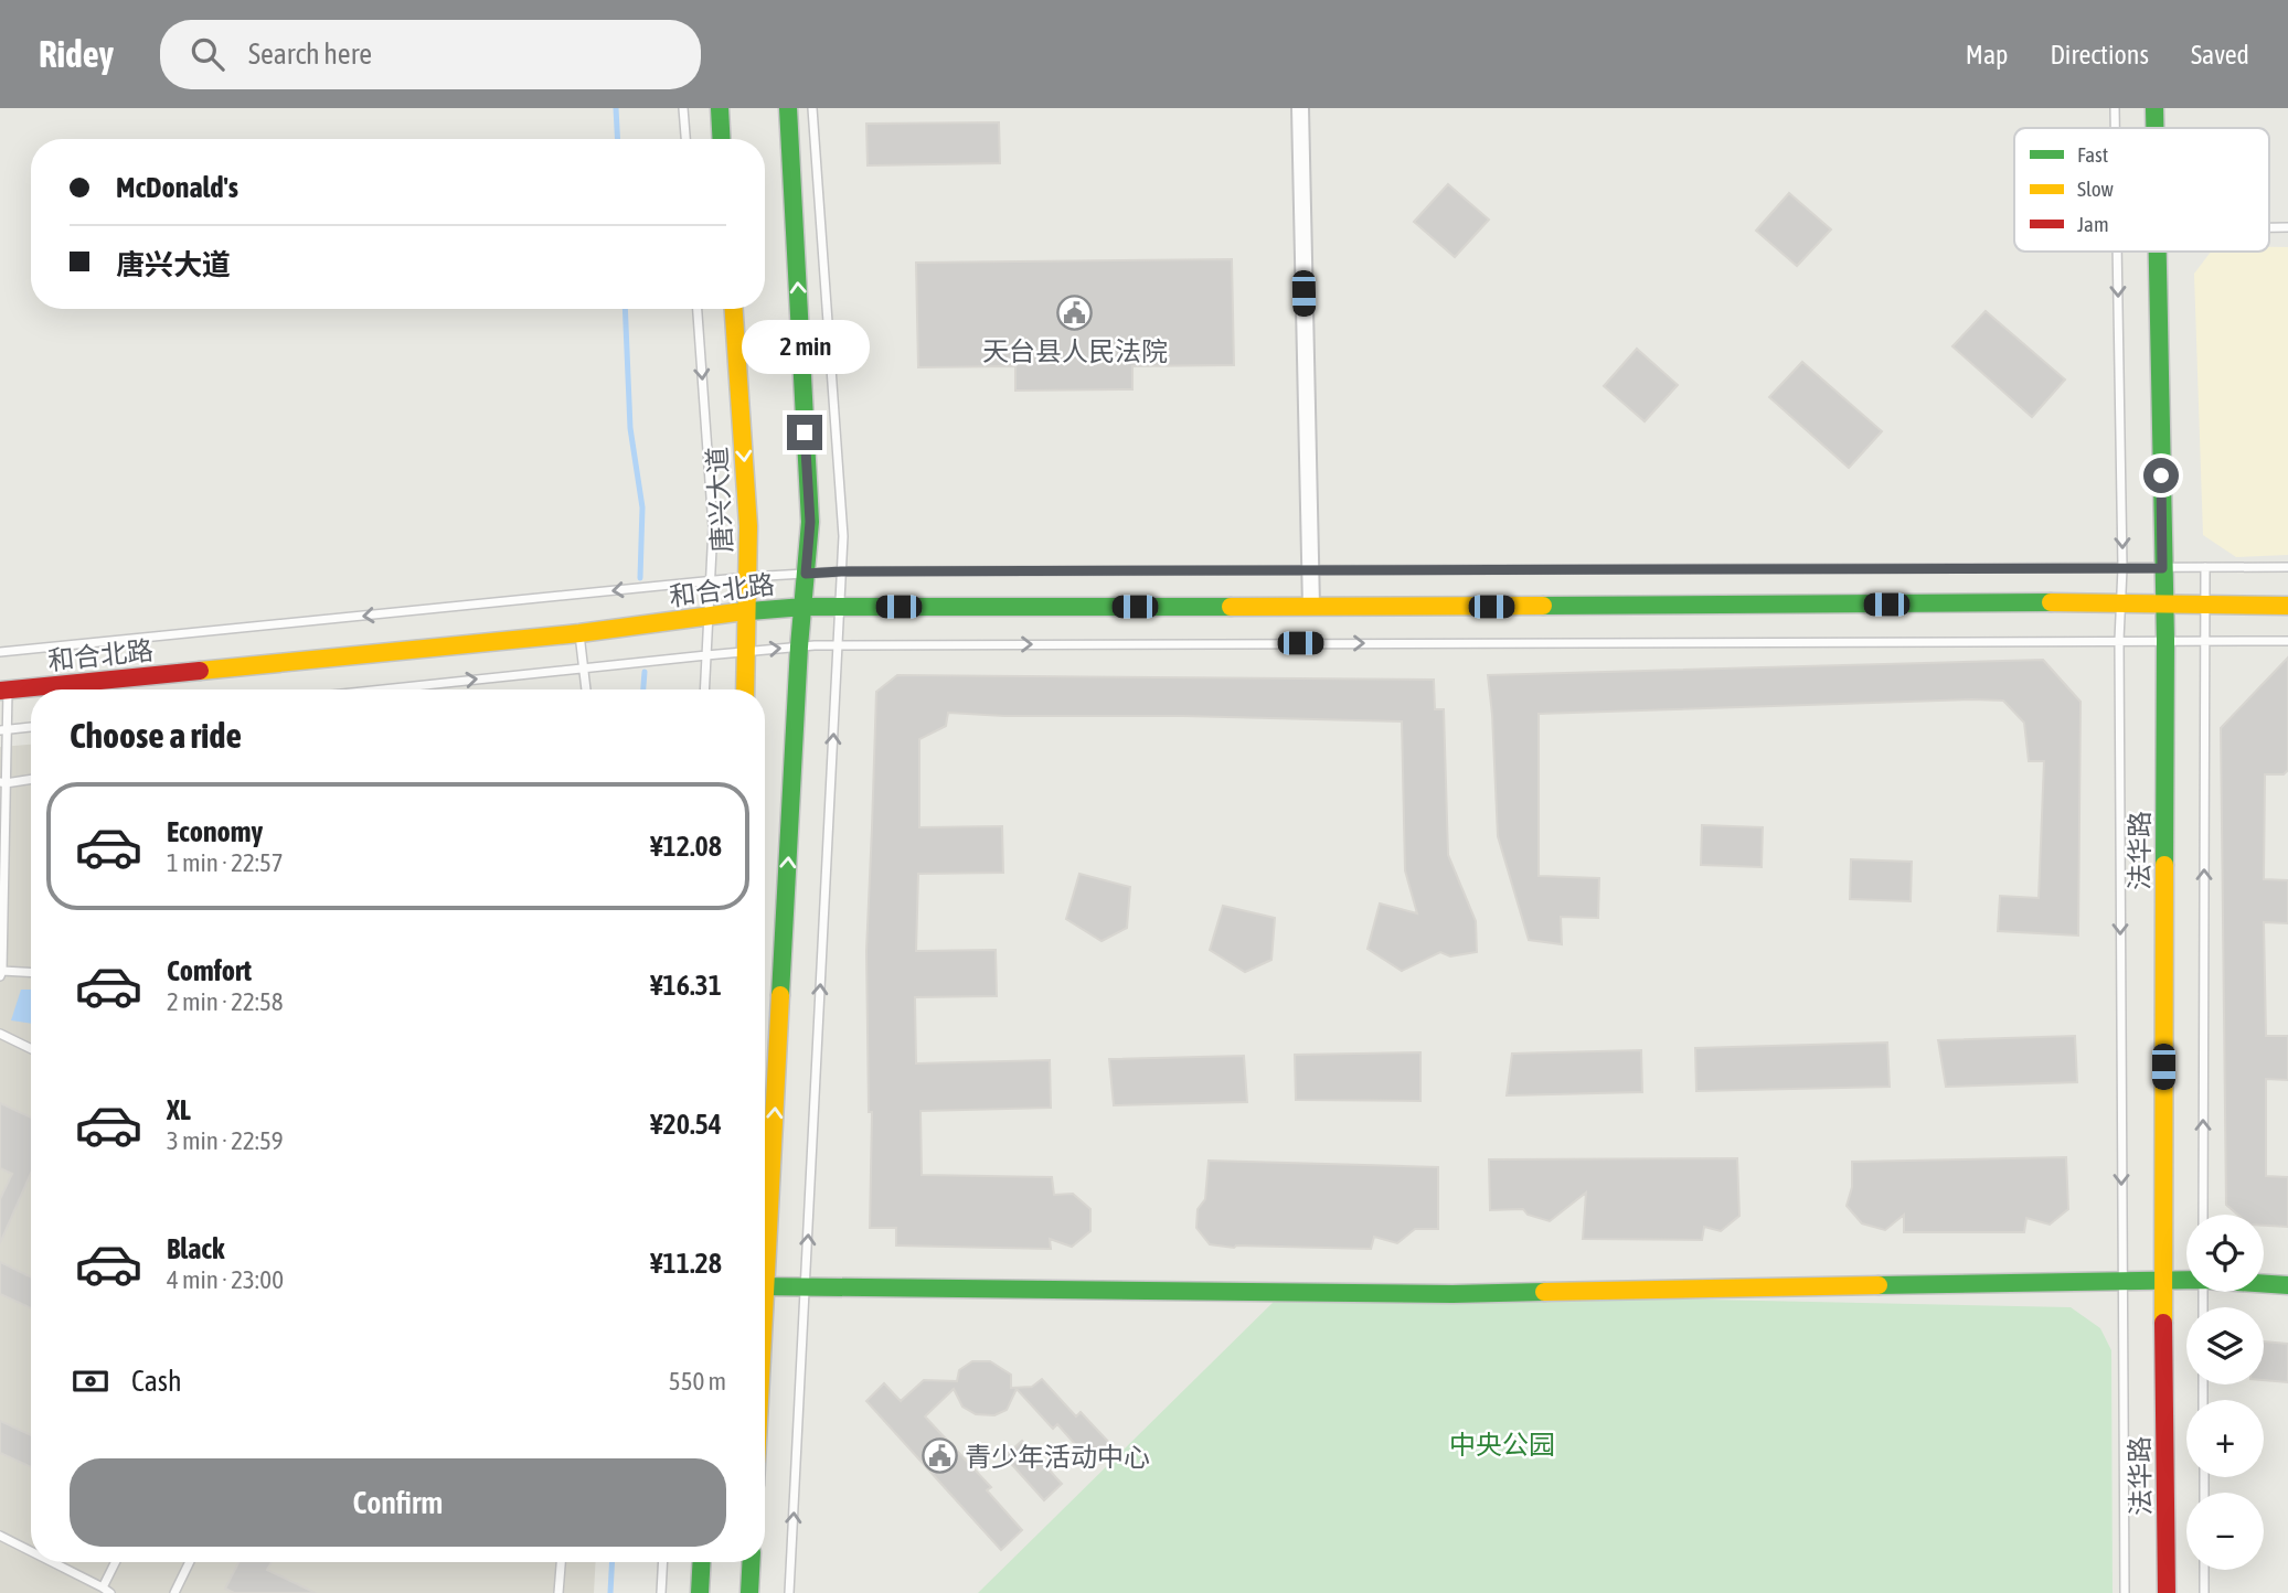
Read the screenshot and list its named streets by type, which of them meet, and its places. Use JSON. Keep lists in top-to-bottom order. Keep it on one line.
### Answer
{"streets":{"main road":["唐兴大道","和合北路","法华路"]},"crossings":[["唐兴大道","和合北路"],["和合北路","法华路"]],"parks":["中央公园"],"places":{"public building":["天台县人民法院","青少年活动中心"]},"legend":["Fast","Slow","Jam"],"page":{"header":"Ridey","search":"Search here","nav":["Map","Directions","Saved"],"banner":["McDonald's","唐兴大道"],"bubble":"2 min","heading":"Choose a ride","list":[{"name":"Economy","note":"1 min · 22:57","value":"¥12.08"},{"name":"Comfort","note":"2 min · 22:58","value":"¥16.31"},{"name":"XL","note":"3 min · 22:59","value":"¥20.54"},{"name":"Black","note":"4 min · 23:00","value":"¥11.28"}],"map_buttons":["+","−"],"pay":["Cash","550 m"],"buttons":"Confirm"}}
